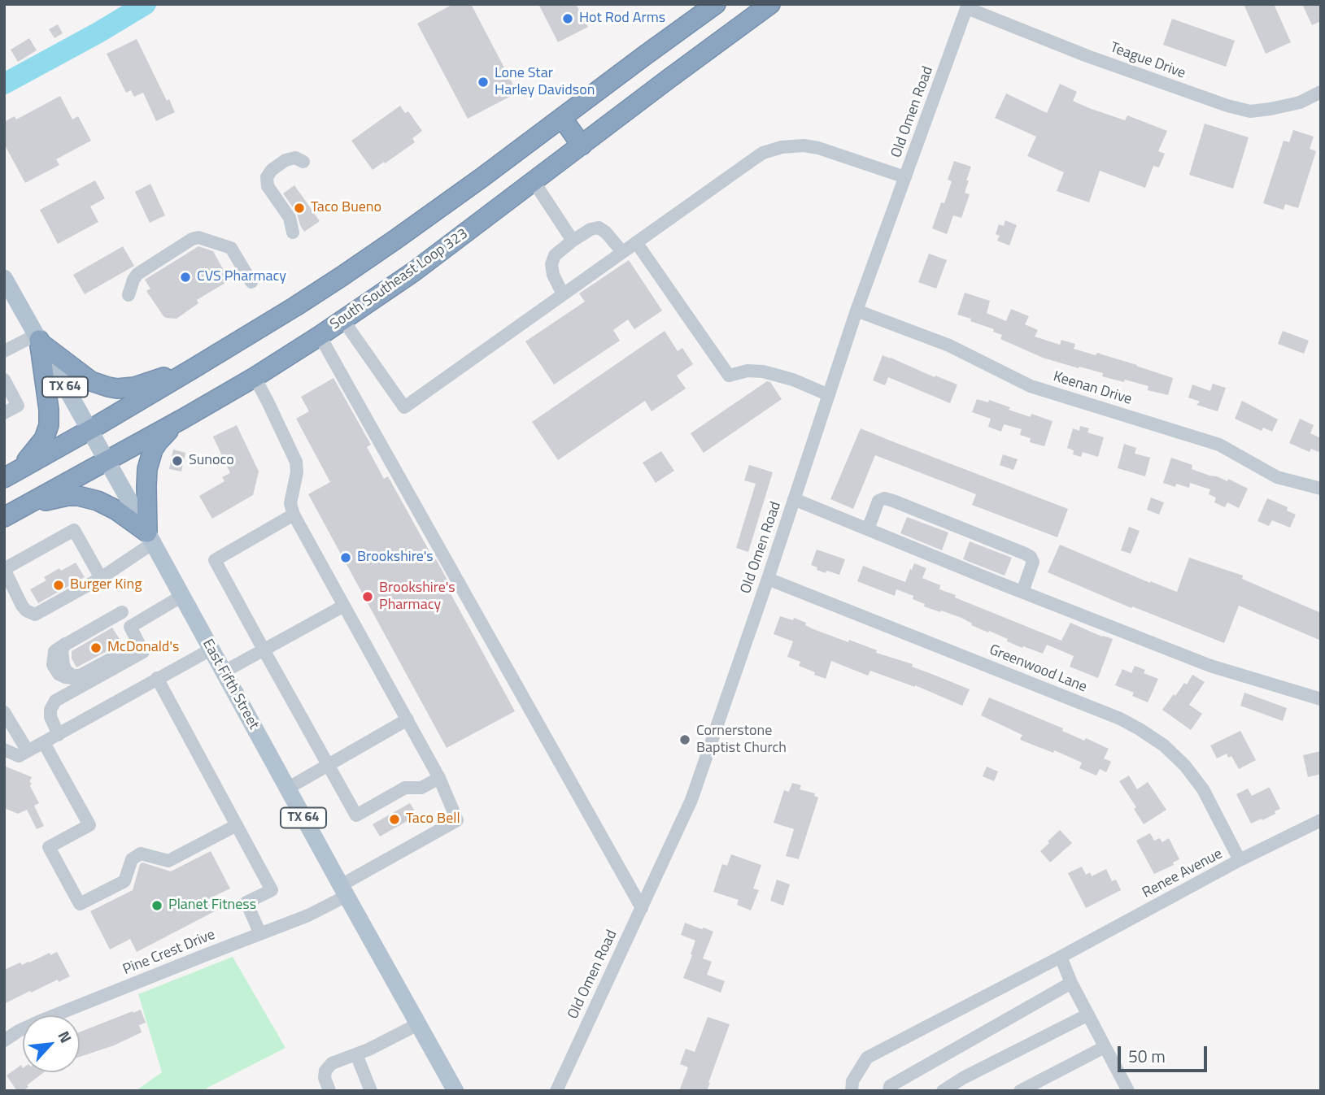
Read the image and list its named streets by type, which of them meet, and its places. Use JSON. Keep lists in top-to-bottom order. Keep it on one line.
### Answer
{"streets":{"highway":["South Southeast Loop 323"],"main road":["TX 64","East Fifth Street"],"street":["Teague Drive","Old Omen Road","Keenan Drive","Greenwood Lane","Renee Avenue","Pine Crest Drive"]},"crossings":[["Teague Drive","Old Omen Road"],["Old Omen Road","Keenan Drive"],["Old Omen Road","Greenwood Lane"],["South Southeast Loop 323","East Fifth Street"],["Greenwood Lane","Renee Avenue"],["East Fifth Street","Pine Crest Drive"]],"places":["Hot Rod Arms","Lone Star Harley Davidson","Taco Bueno","CVS Pharmacy","Sunoco","Brookshire's","Burger King","Brookshire's Pharmacy","McDonald's","Cornerstone Baptist Church","Taco Bell","Planet Fitness"],"scale_bar":"50 m","north":"top right"}
